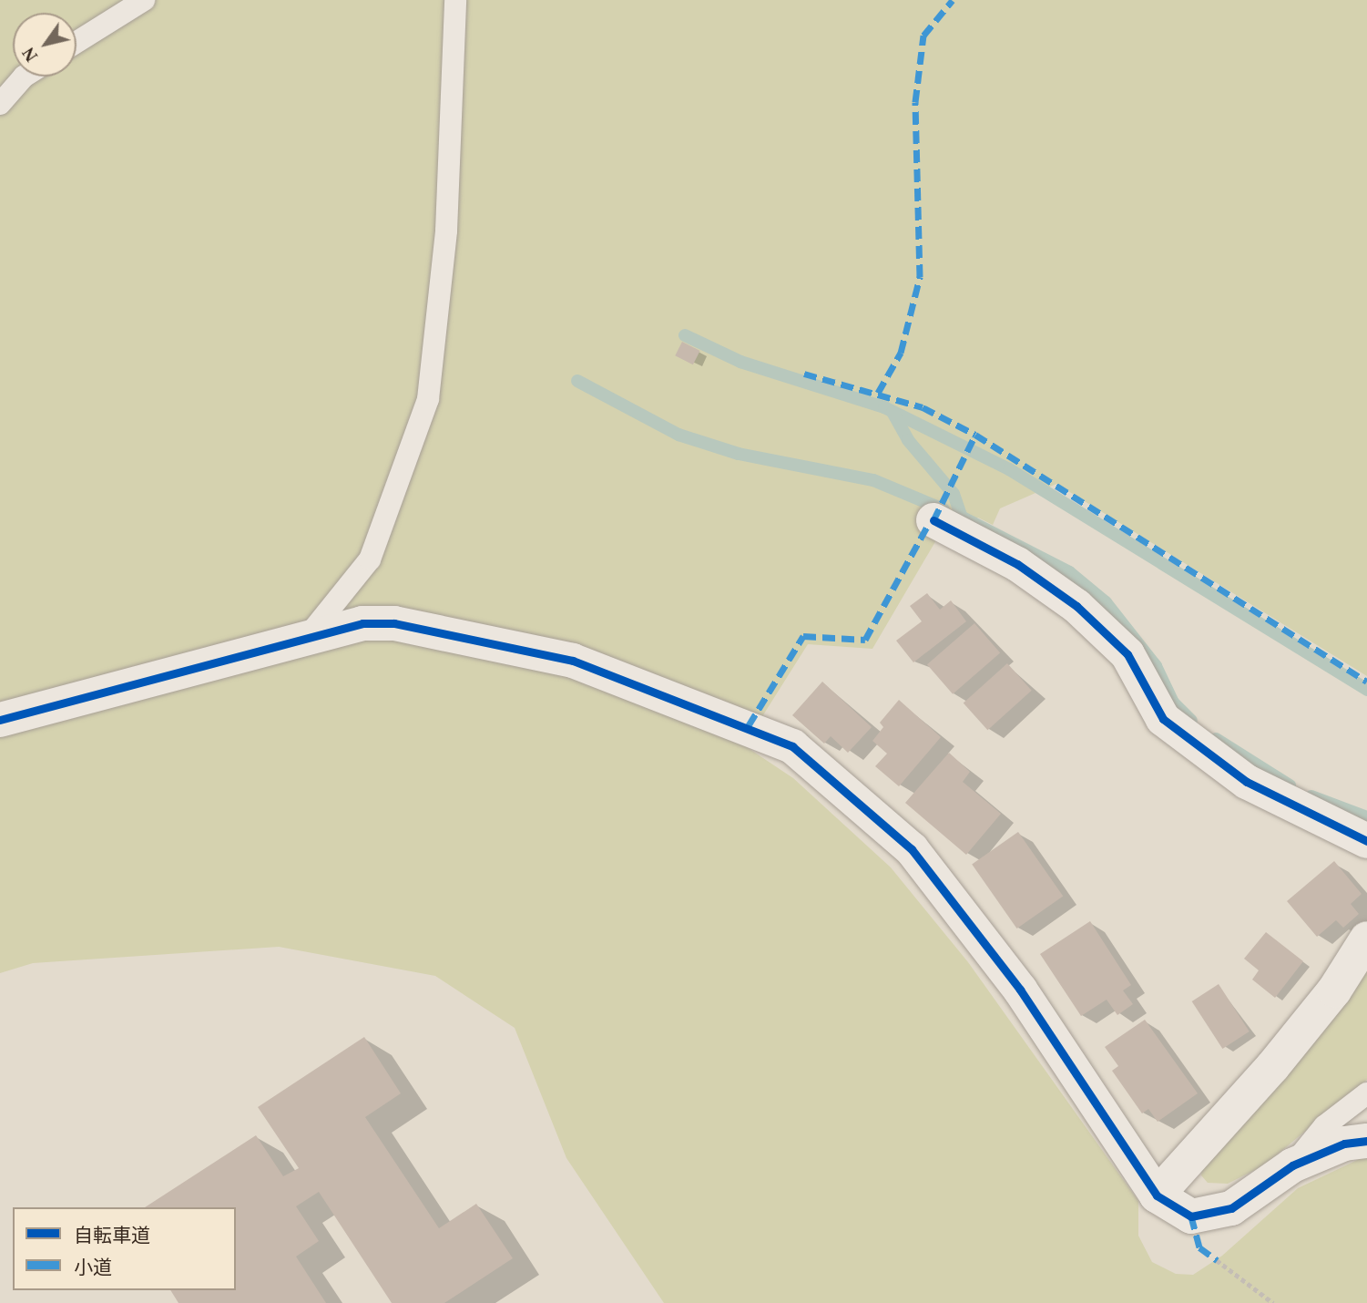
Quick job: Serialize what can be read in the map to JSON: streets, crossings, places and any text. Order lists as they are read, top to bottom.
{
  "legend": ["自転車道", "小道"],
  "north": "bottom left"
}
